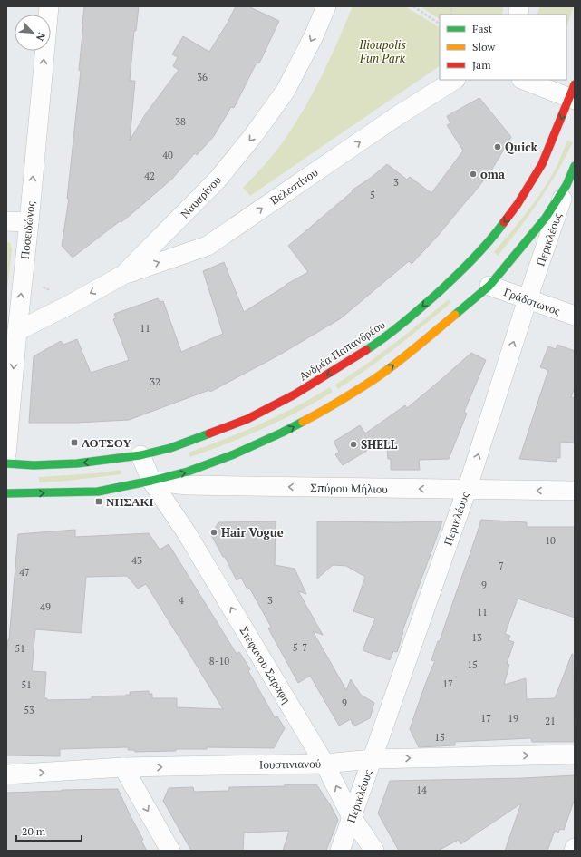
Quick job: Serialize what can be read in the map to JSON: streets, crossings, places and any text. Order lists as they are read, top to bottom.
{
  "streets": {
    "street": [
      "Βελεστίνου",
      "Ναυαρίνου",
      "Ποσειδώνος",
      "Περικλέους",
      "Γράδστωνος",
      "Ανδρέα Παπανδρέου",
      "Σπύρου Μήλιου",
      "Στέφανου Σαράφη",
      "Ιουστινιανού"
    ]
  },
  "crossings": [
    ["Βελεστίνου", "Ναυαρίνου"],
    ["Ναυαρίνου", "Ποσειδώνος"],
    ["Περικλέους", "Γράδστωνος"],
    ["Περικλέους", "Σπύρου Μήλιου"],
    ["Περικλέους", "Στέφανου Σαράφη"],
    ["Περικλέους", "Ιουστινιανού"],
    ["Σπύρου Μήλιου", "Στέφανου Σαράφη"],
    ["Στέφανου Σαράφη", "Ιουστινιανού"]
  ],
  "one_way": [
    "Βελεστίνου",
    "Ναυαρίνου",
    "Σπύρου Μήλιου",
    "Στέφανου Σαράφη",
    "Ιουστινιανού"
  ],
  "parks": ["Ilioupolis Fun Park"],
  "places": {
    "other": [
      "Quick",
      "oma",
      "SHELL",
      "Hair Vogue"
    ],
    "transit": ["ΛΟΤΣΟΥ", "ΝΗΣΑΚΙ"]
  },
  "house_numbers": [
    "36",
    "38",
    "40",
    "42",
    "3",
    "5",
    "11",
    "32",
    "10",
    "43",
    "7",
    "47",
    "9",
    "4",
    "3",
    "49",
    "11",
    "13",
    "5-7",
    "51",
    "8-10",
    "15",
    "17",
    "51",
    "9",
    "53",
    "17",
    "19",
    "21",
    "15",
    "14"
  ],
  "legend": ["Fast", "Slow", "Jam"],
  "scale_bar": "20 m",
  "north": "bottom right"
}
